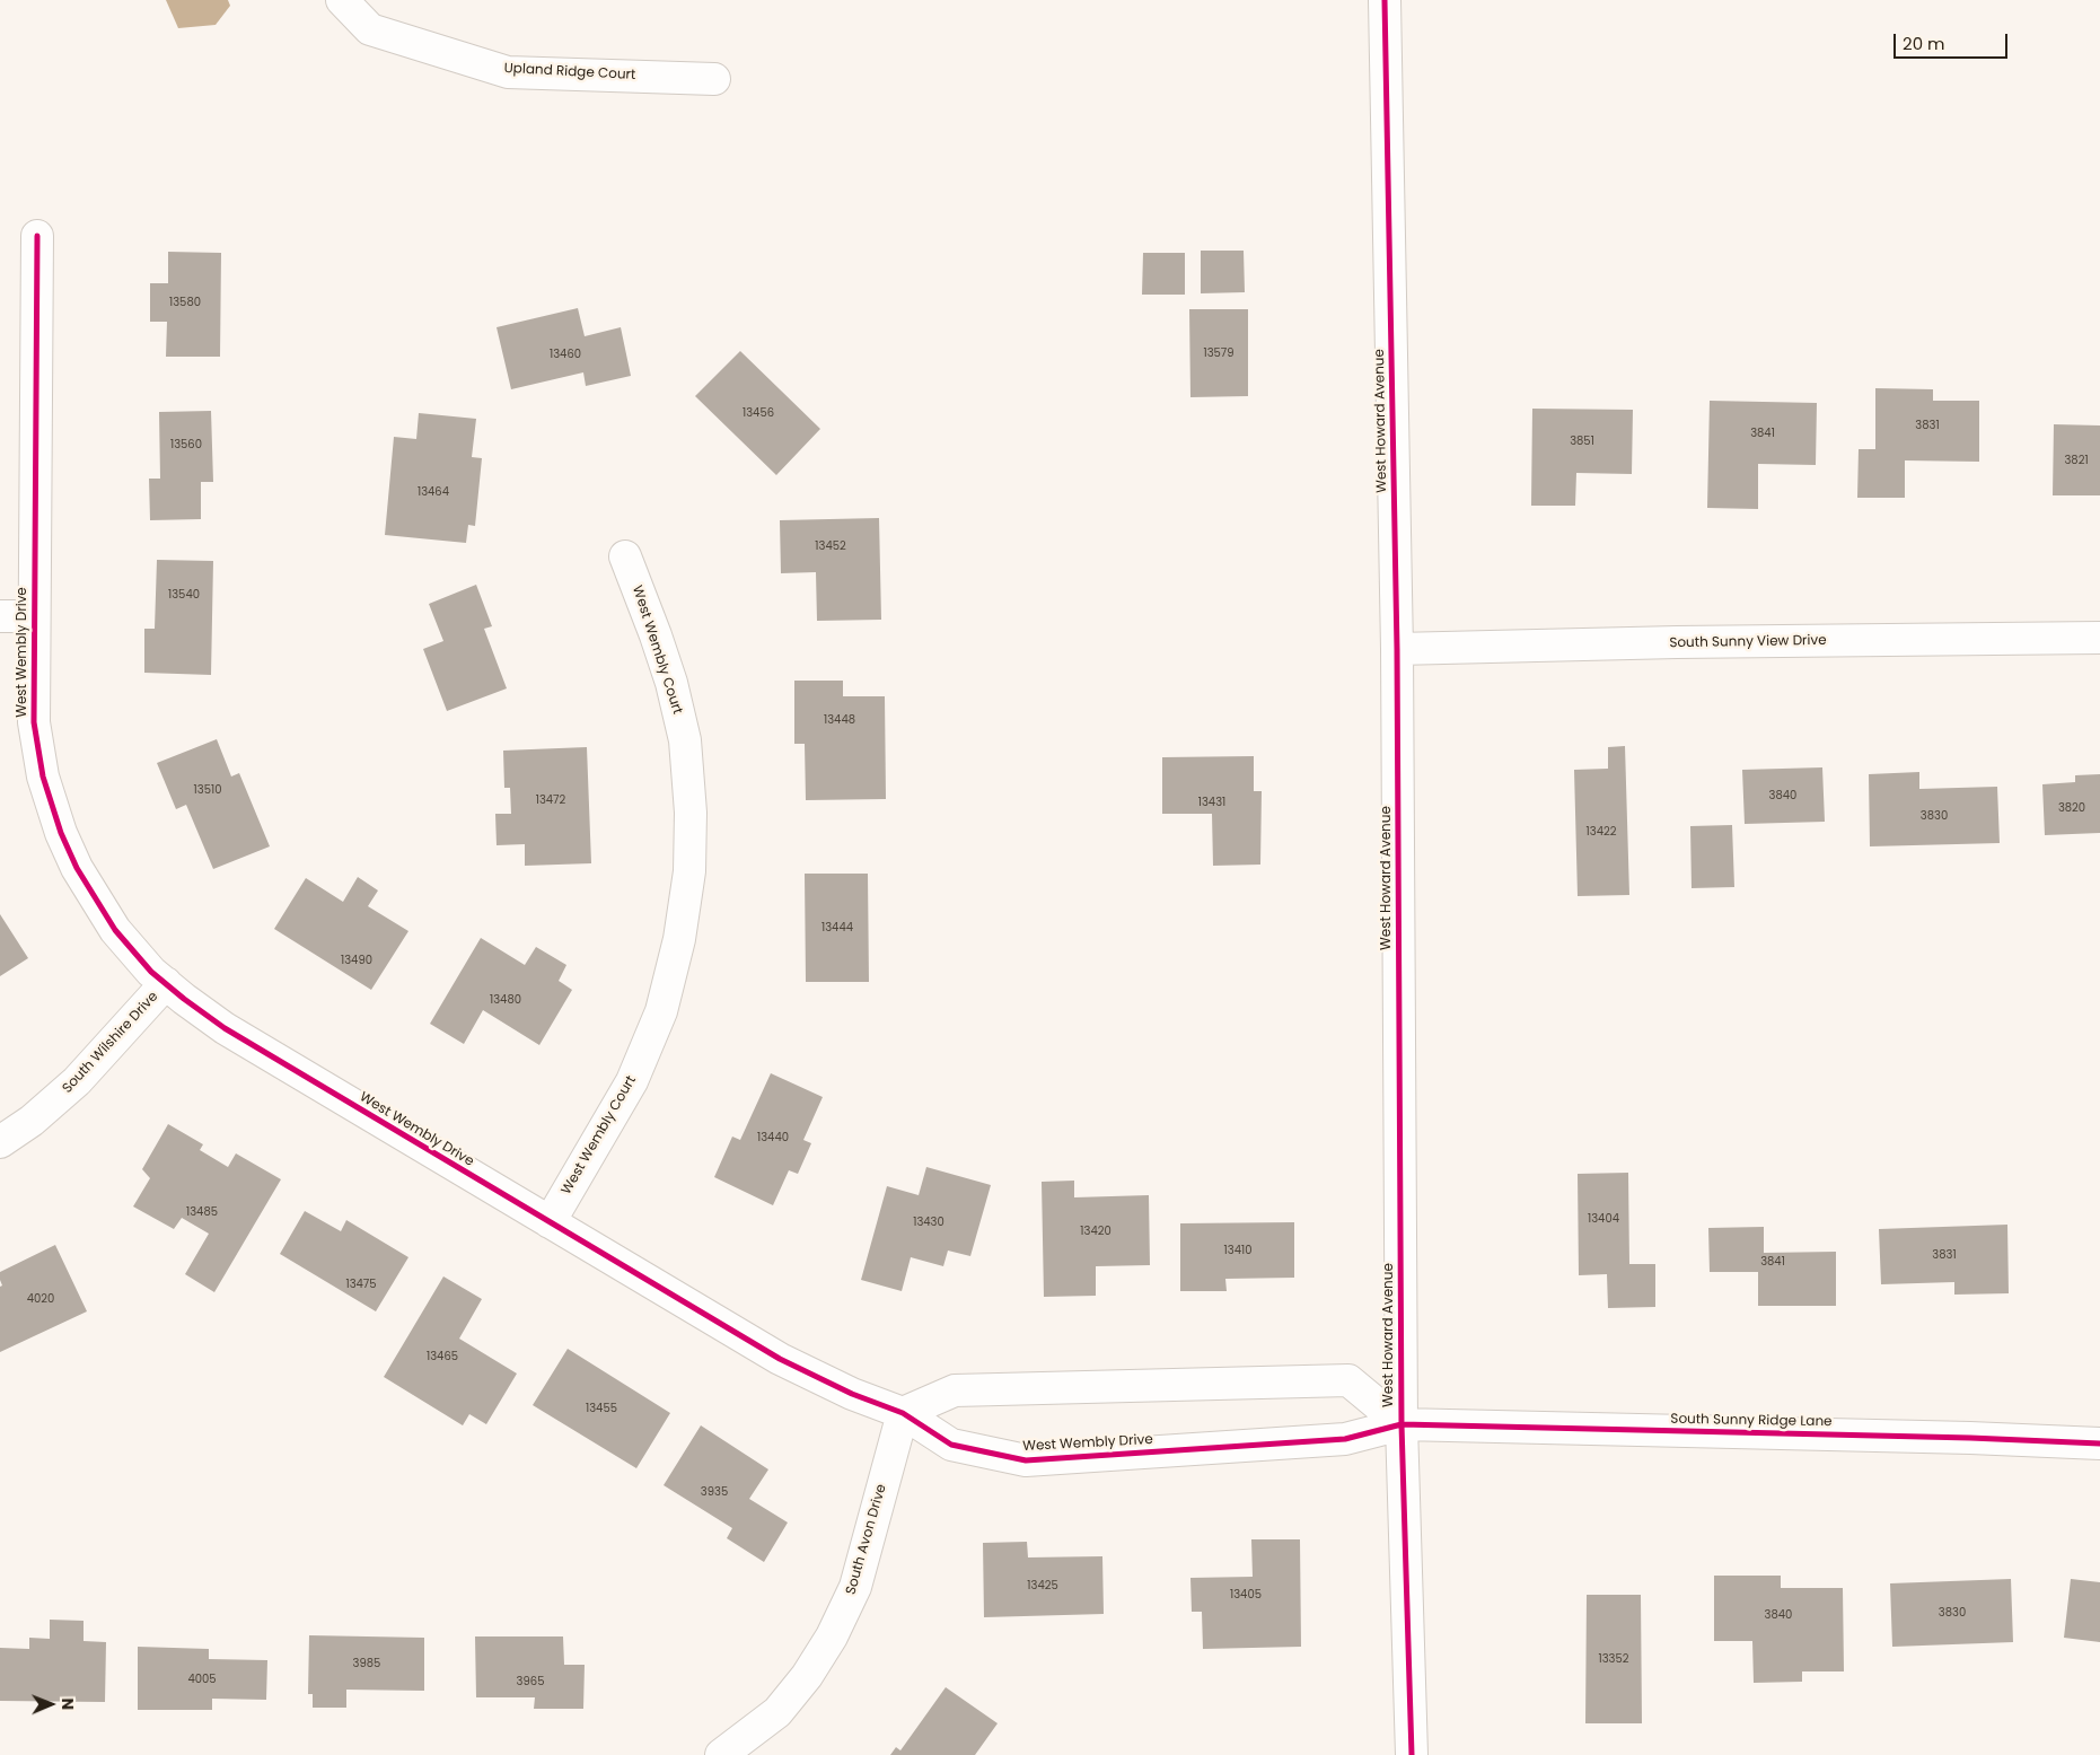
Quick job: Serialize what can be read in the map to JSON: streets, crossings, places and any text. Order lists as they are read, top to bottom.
{
  "streets": {
    "street": [
      "Upland Ridge Court",
      "West Howard Avenue",
      "South Sunny View Drive",
      "West Wembly Court",
      "West Wembly Drive",
      "South Wilshire Drive",
      "South Sunny Ridge Lane",
      "South Avon Drive"
    ]
  },
  "crossings": [
    ["West Howard Avenue", "South Sunny View Drive"],
    ["West Howard Avenue", "West Wembly Drive"],
    ["West Howard Avenue", "South Sunny Ridge Lane"],
    ["West Wembly Court", "West Wembly Drive"],
    ["West Wembly Drive", "South Wilshire Drive"],
    ["West Wembly Drive", "South Sunny Ridge Lane"],
    ["West Wembly Drive", "South Avon Drive"]
  ],
  "house_numbers": [
    "13580",
    "13579",
    "13460",
    "13456",
    "3831",
    "3841",
    "3851",
    "13560",
    "3821",
    "13464",
    "13452",
    "13540",
    "13448",
    "13510",
    "3840",
    "13472",
    "13431",
    "3820",
    "3830",
    "13422",
    "13444",
    "13490",
    "13480",
    "13440",
    "13485",
    "13404",
    "13430",
    "13420",
    "13410",
    "3831",
    "3841",
    "13475",
    "4020",
    "13465",
    "13455",
    "3935",
    "13425",
    "13405",
    "3830",
    "3840",
    "13352",
    "3985",
    "4005",
    "3965"
  ],
  "scale_bar": "20 m",
  "north": "right"
}
